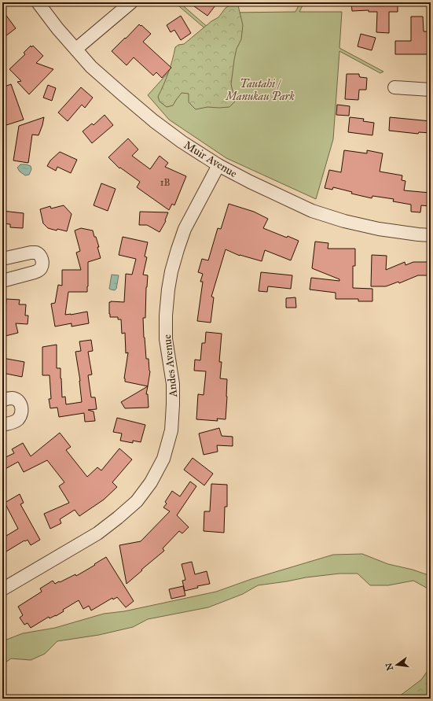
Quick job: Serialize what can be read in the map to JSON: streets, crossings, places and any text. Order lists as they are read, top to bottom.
{
  "streets": {
    "street": ["Muir Avenue", "Andes Avenue"]
  },
  "crossings": [
    ["Muir Avenue", "Andes Avenue"]
  ],
  "parks": ["Tautahi / Manukau Park"],
  "house_numbers": ["1B"],
  "north": "left"
}
